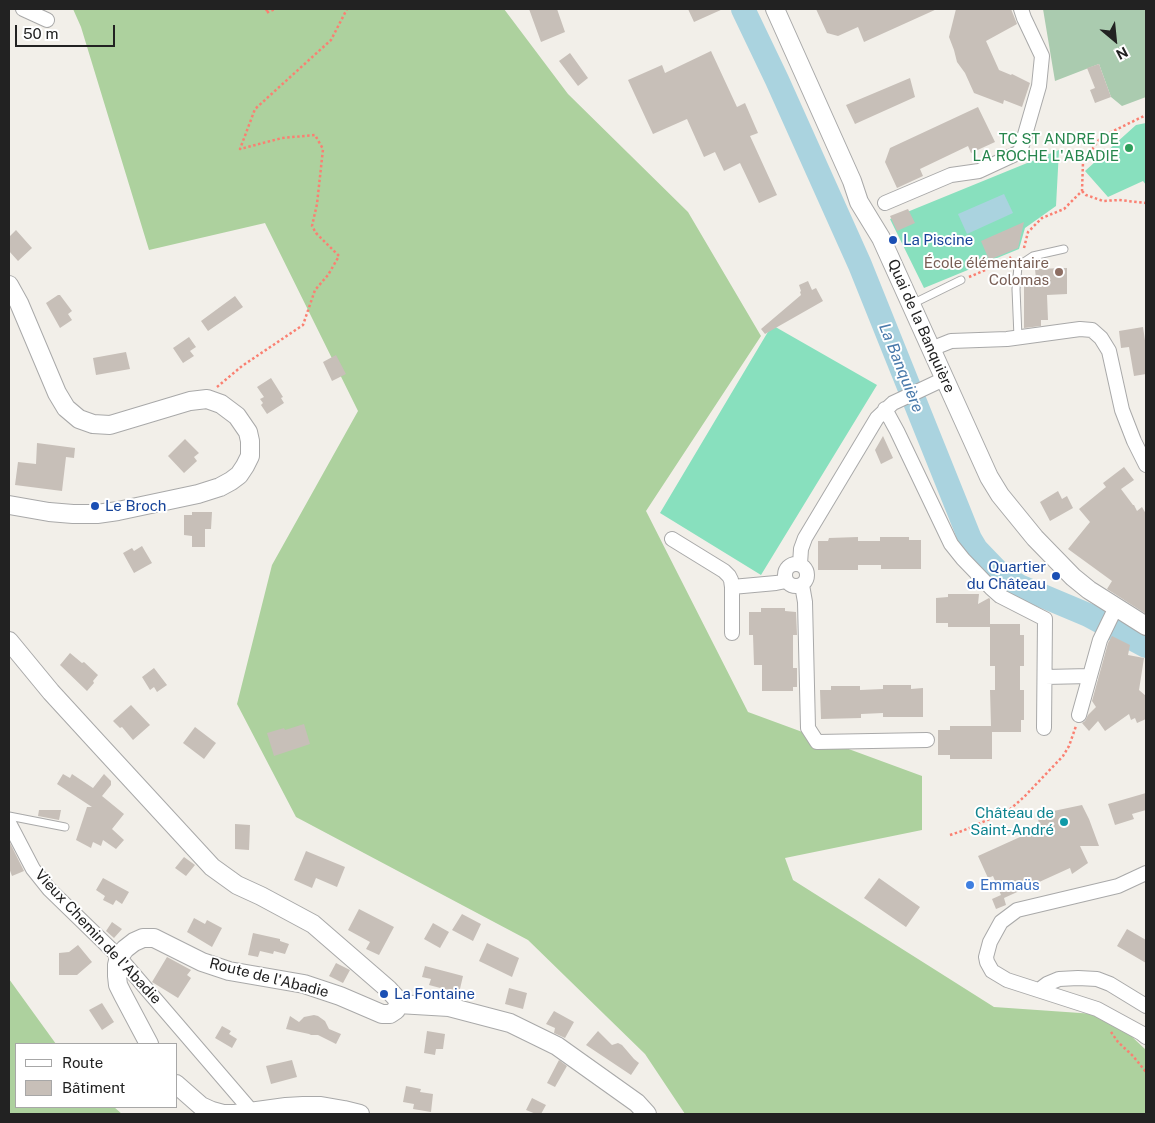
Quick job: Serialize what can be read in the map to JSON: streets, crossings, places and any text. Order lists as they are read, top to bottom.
{
  "streets": {
    "street": ["Quai de la Banquière", "Vieux Chemin de l'Abadie", "Route de l'Abadie"]
  },
  "crossings": [
    ["Vieux Chemin de l'Abadie", "Route de l'Abadie"]
  ],
  "water": ["La Banquière"],
  "places": [
    "TC ST ANDRE DE LA ROCHE L'ABADIE",
    "La Piscine",
    "École élémentaire Colomas",
    "Le Broch",
    "Quartier du Château",
    "Château de Saint-André",
    "Emmaüs",
    "La Fontaine"
  ],
  "legend": ["Route", "Bâtiment"],
  "scale_bar": "50 m",
  "north": "bottom right"
}
